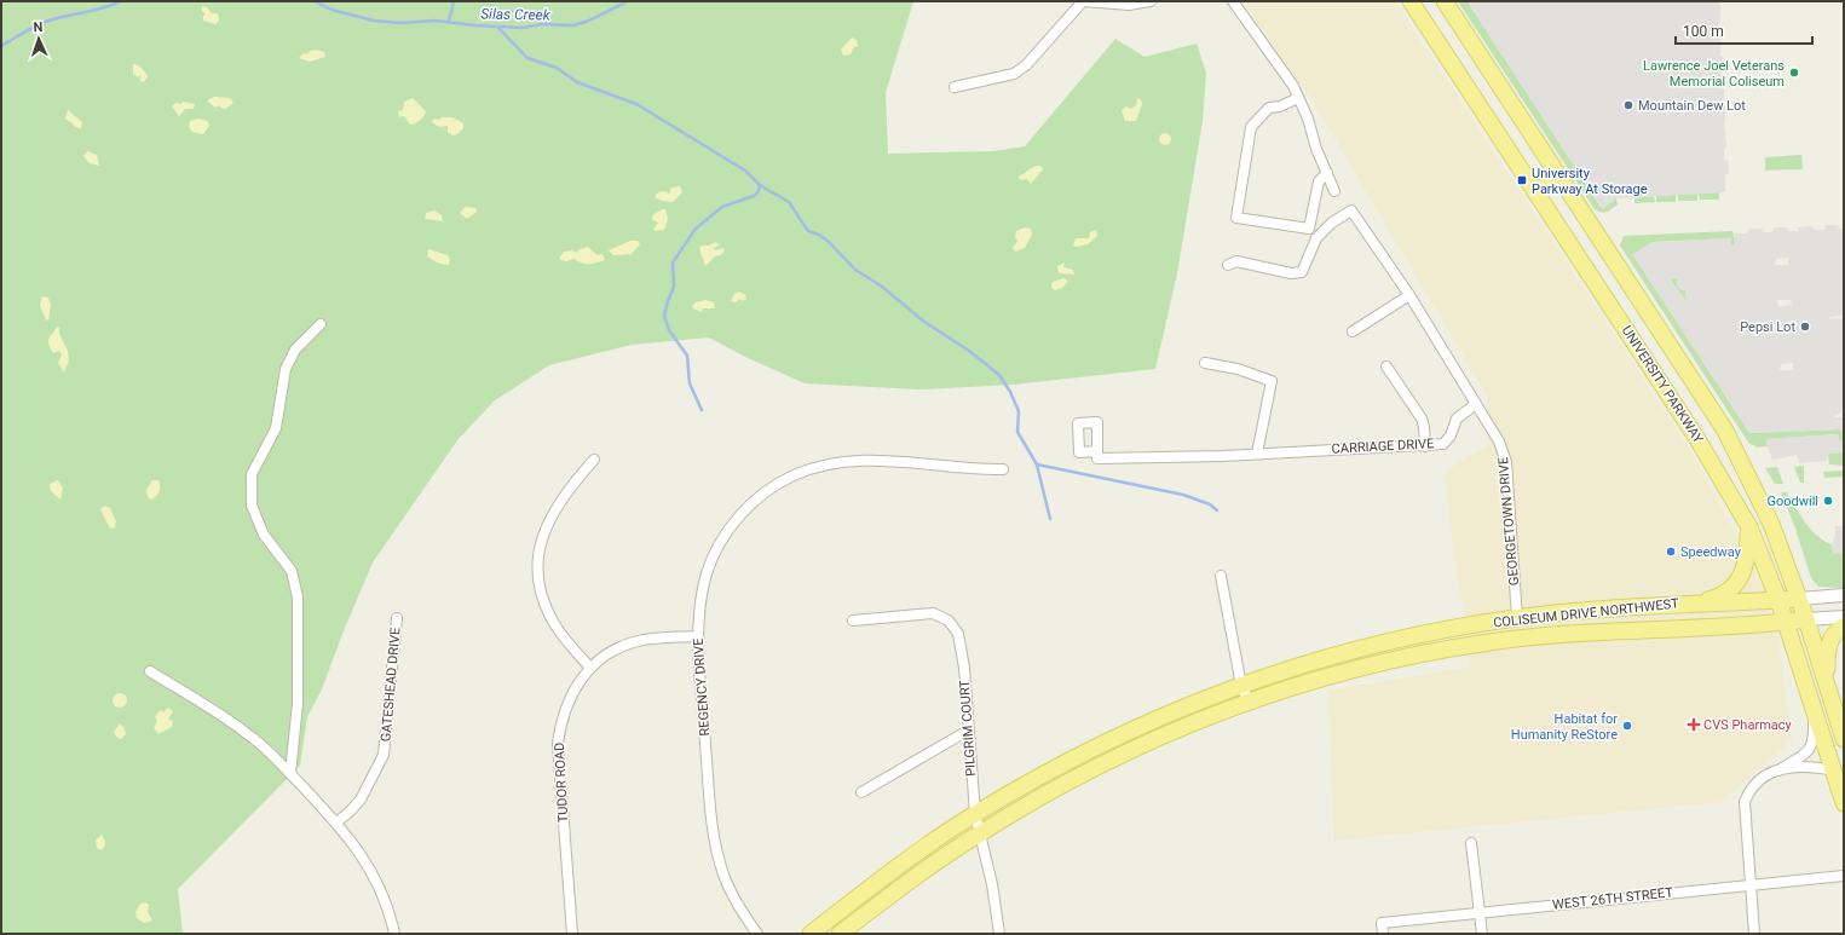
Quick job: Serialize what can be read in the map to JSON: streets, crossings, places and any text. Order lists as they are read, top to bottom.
{
  "streets": {
    "main road": ["UNIVERSITY PARKWAY", "COLISEUM DRIVE NORTHWEST"],
    "street": [
      "CARRIAGE DRIVE",
      "GEORGETOWN DRIVE",
      "GATESHEAD DRIVE",
      "REGENCY DRIVE",
      "PILGRIM COURT",
      "TUDOR ROAD",
      "WEST 26TH STREET"
    ]
  },
  "crossings": [
    ["UNIVERSITY PARKWAY", "COLISEUM DRIVE NORTHWEST"],
    ["CARRIAGE DRIVE", "GEORGETOWN DRIVE"],
    ["GEORGETOWN DRIVE", "COLISEUM DRIVE NORTHWEST"],
    ["COLISEUM DRIVE NORTHWEST", "PILGRIM COURT"],
    ["REGENCY DRIVE", "TUDOR ROAD"]
  ],
  "water": ["Silas Creek"],
  "places": {
    "other": [
      "Lawrence Joel Veterans Memorial Coliseum",
      "Mountain Dew Lot",
      "Pepsi Lot",
      "Goodwill",
      "Speedway",
      "Habitat for Humanity ReStore"
    ],
    "transit": ["University Parkway At Storage"],
    "health": ["CVS Pharmacy"]
  },
  "scale_bar": "100 m",
  "north": "top"
}
